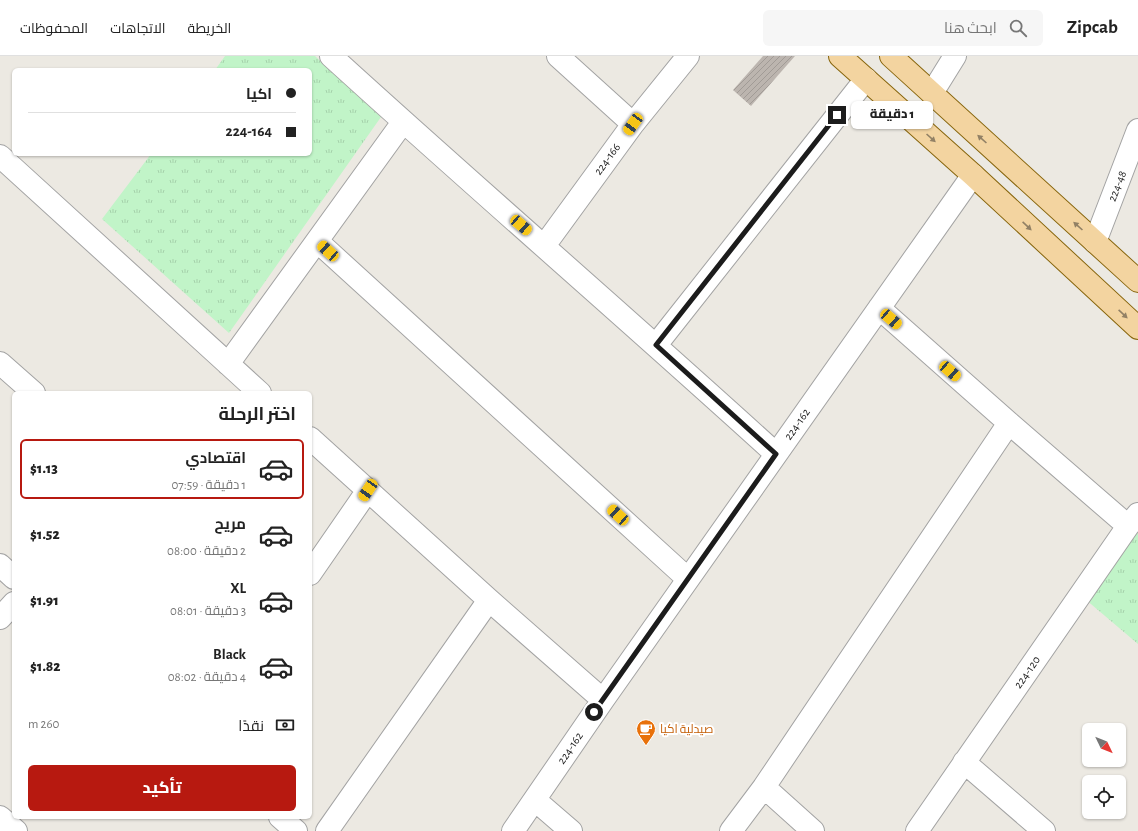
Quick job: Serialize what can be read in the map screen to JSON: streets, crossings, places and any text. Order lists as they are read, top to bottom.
{
  "streets": {
    "street": [
      "224-166",
      "224-48",
      "224-162",
      "224-120"
    ]
  },
  "places": {
    "cafe": ["صيدلية اكيا"]
  },
  "north": "bottom right",
  "page": {
    "header": "Zipcab",
    "search": "ابحث هنا",
    "nav": ["الخريطة", "الاتجاهات", "المحفوظات"],
    "banner": ["اكيا", "224-164"],
    "bubble": "1 دقيقة",
    "heading": "اختر الرحلة",
    "list": [
      {
        "name": "اقتصادي",
        "note": "1 دقيقة · 07:59",
        "value": "$1.13"
      },
      {
        "name": "مريح",
        "note": "2 دقيقة · 08:00",
        "value": "$1.52"
      },
      {
        "name": "XL",
        "note": "3 دقيقة · 08:01",
        "value": "$1.91"
      },
      {
        "name": "Black",
        "note": "4 دقيقة · 08:02",
        "value": "$1.82"
      }
    ],
    "pay": ["نقدًا", "260 m"],
    "buttons": "تأكيد"
  }
}
